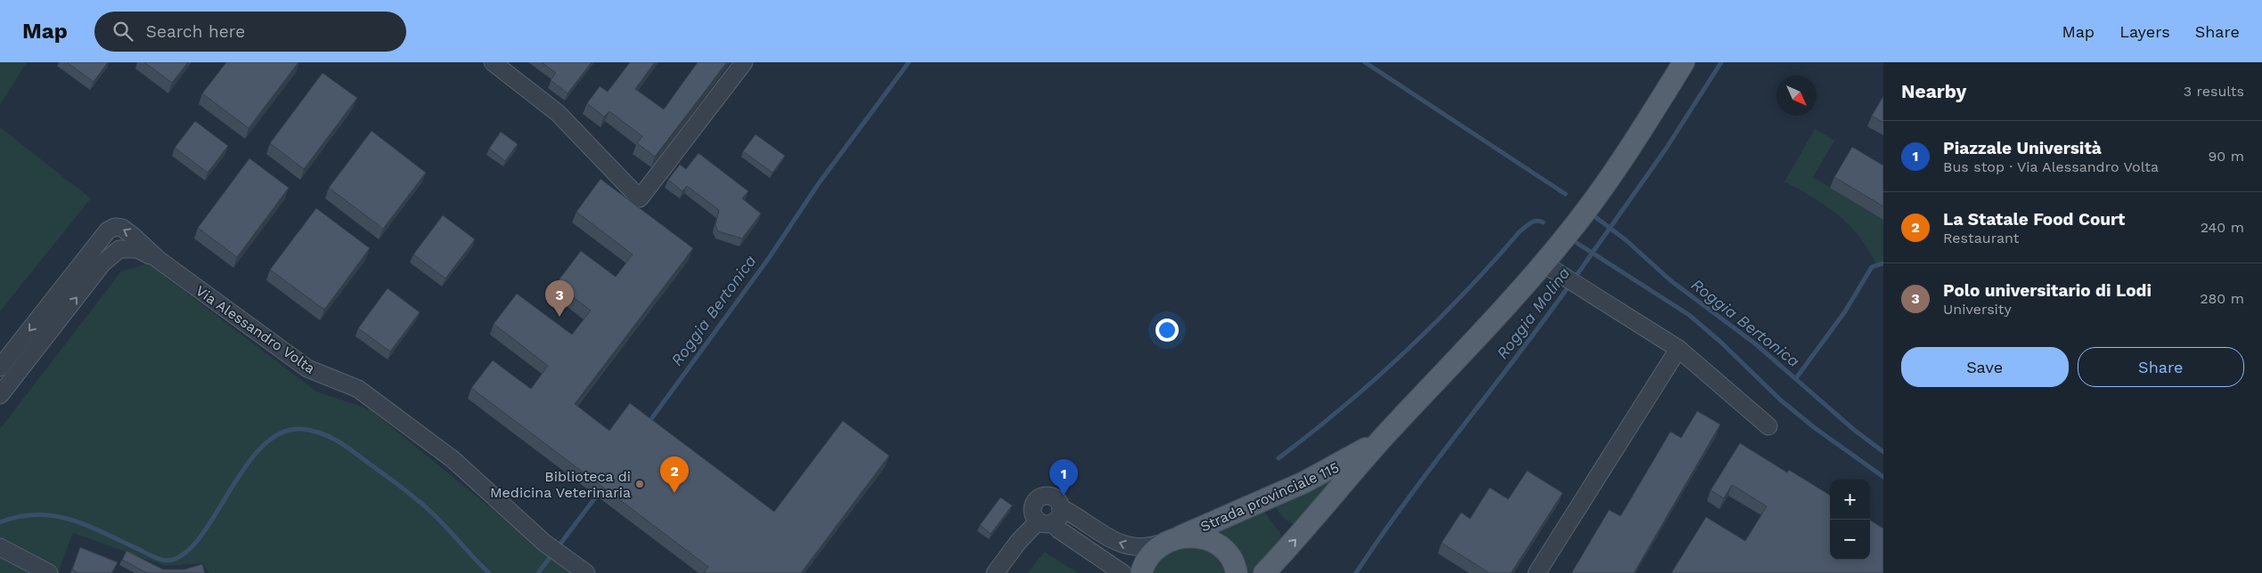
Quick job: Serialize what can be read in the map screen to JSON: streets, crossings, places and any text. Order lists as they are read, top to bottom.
{
  "streets": {
    "main road": ["Strada provinciale 115"],
    "street": ["Via Alessandro Volta"]
  },
  "water": ["Roggia Bertonica", "Roggia Molina"],
  "places": ["Biblioteca di Medicina Veterinaria"],
  "north": "bottom right",
  "page": {
    "header": "Map",
    "search": "Search here",
    "nav": ["Map", "Layers", "Share"],
    "heading": ["Nearby", "3 results"],
    "list": [
      {
        "mark": "1",
        "name": "Piazzale Università",
        "note": "Bus stop · Via Alessandro Volta",
        "value": "90 m"
      },
      {
        "mark": "2",
        "name": "La Statale Food Court",
        "note": "Restaurant",
        "value": "240 m"
      },
      {
        "mark": "3",
        "name": "Polo universitario di Lodi",
        "note": "University",
        "value": "280 m"
      }
    ],
    "pins": ["3", "2", "1"],
    "buttons": ["Save", "Share"],
    "map_buttons": ["+", "−"]
  }
}
